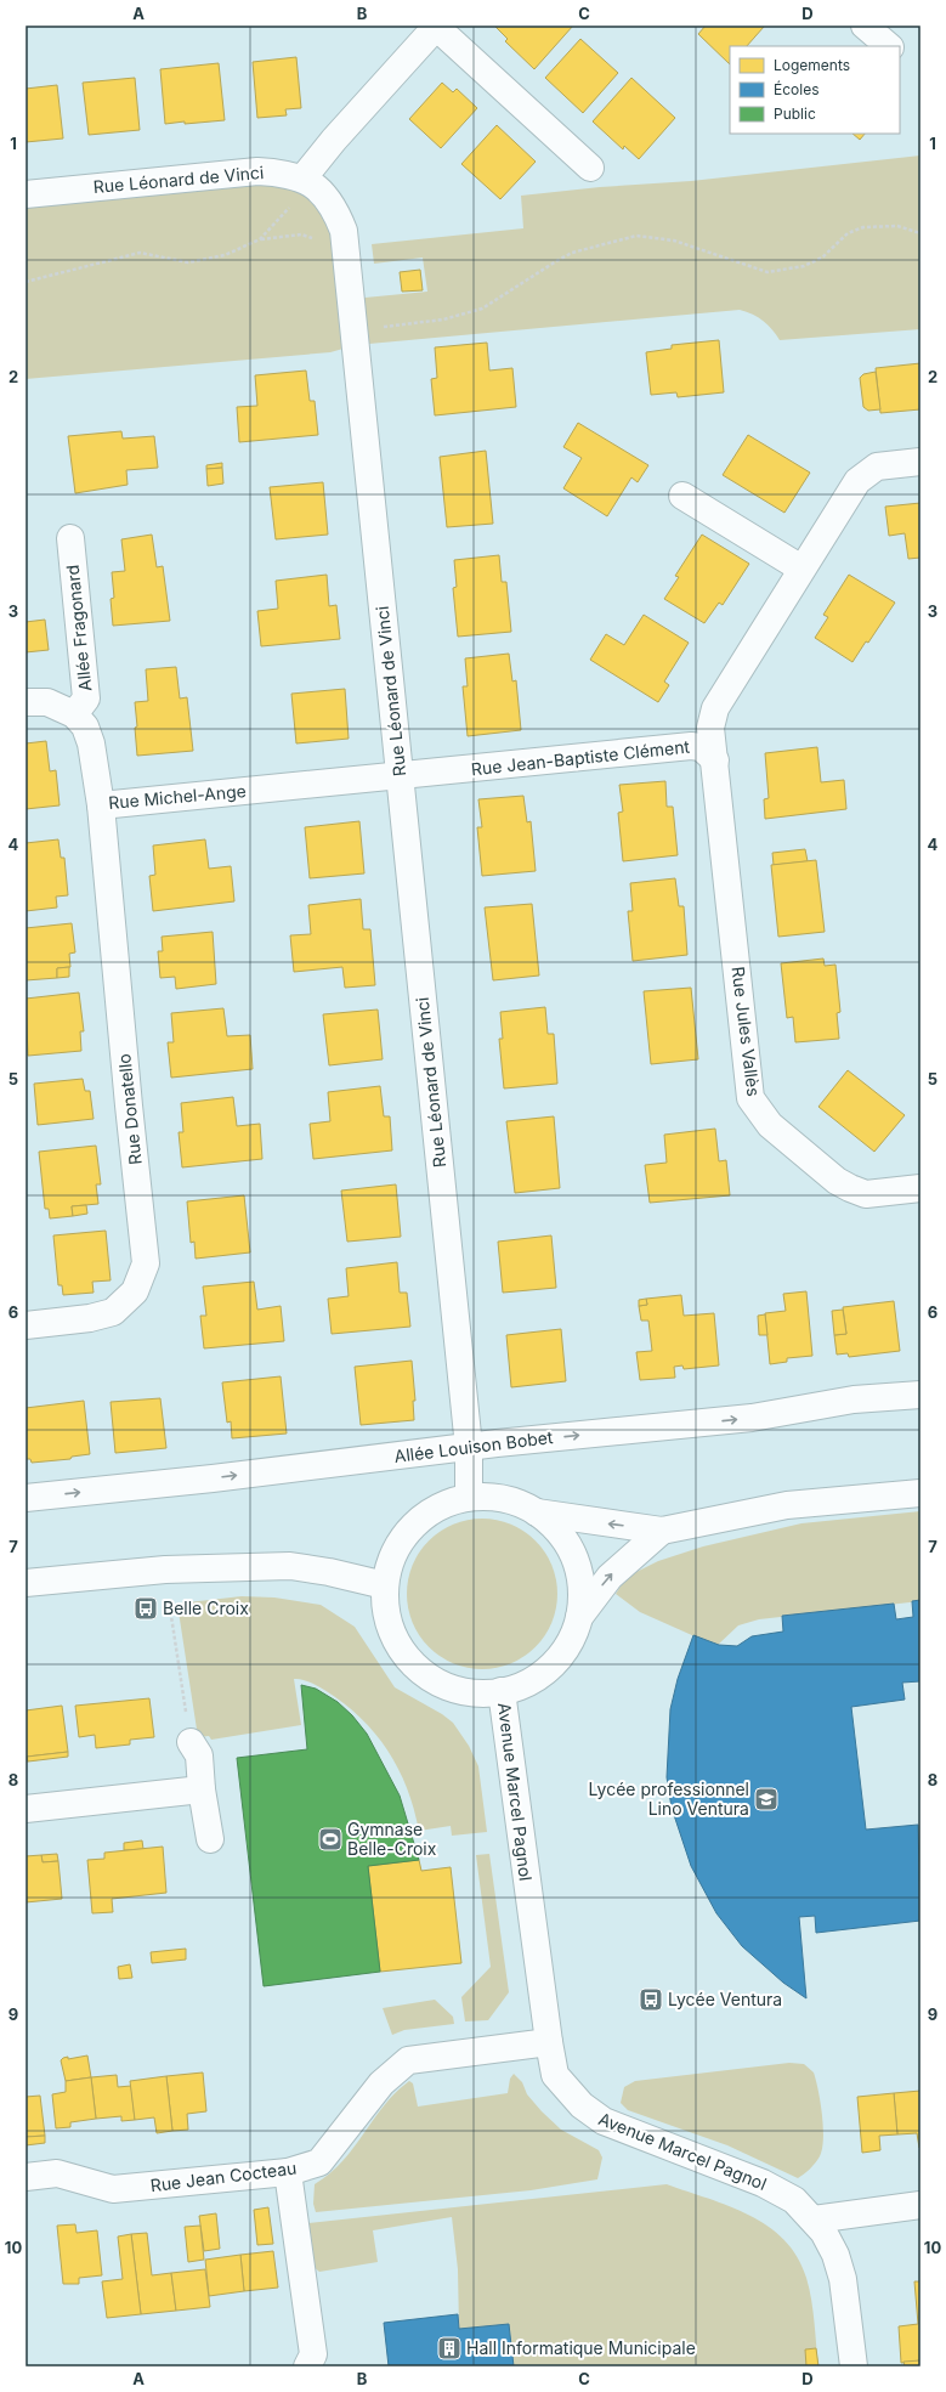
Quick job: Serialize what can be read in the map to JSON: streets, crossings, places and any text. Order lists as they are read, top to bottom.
{
  "streets": {
    "street": [
      "Rue Léonard de Vinci",
      "Allée Fragonard",
      "Rue Jean-Baptiste Clément",
      "Rue Michel-Ange",
      "Rue Jules Vallès",
      "Rue Donatello",
      "Allée Louison Bobet",
      "Avenue Marcel Pagnol",
      "Rue Jean Cocteau"
    ]
  },
  "crossings": [
    ["Rue Léonard de Vinci", "Rue Jean-Baptiste Clément"],
    ["Rue Léonard de Vinci", "Rue Michel-Ange"],
    ["Rue Léonard de Vinci", "Allée Louison Bobet"],
    ["Allée Fragonard", "Rue Michel-Ange"],
    ["Rue Jean-Baptiste Clément", "Rue Michel-Ange"],
    ["Rue Jean-Baptiste Clément", "Rue Jules Vallès"],
    ["Rue Michel-Ange", "Rue Donatello"],
    ["Avenue Marcel Pagnol", "Rue Jean Cocteau"]
  ],
  "places": {
    "bus stop": ["Belle Croix", "Lycée Ventura"],
    "school or university": ["Lycée professionnel Lino Ventura"],
    "sports": ["Gymnase Belle-Croix"],
    "building": ["Hall Informatique Municipale"]
  },
  "legend": ["Logements", "Écoles", "Public"],
  "grid": {
    "columns": [
      "A",
      "B",
      "C",
      "D"
    ],
    "rows": [
      "1",
      "2",
      "3",
      "4",
      "5",
      "6",
      "7",
      "8",
      "9",
      "10"
    ]
  }
}
